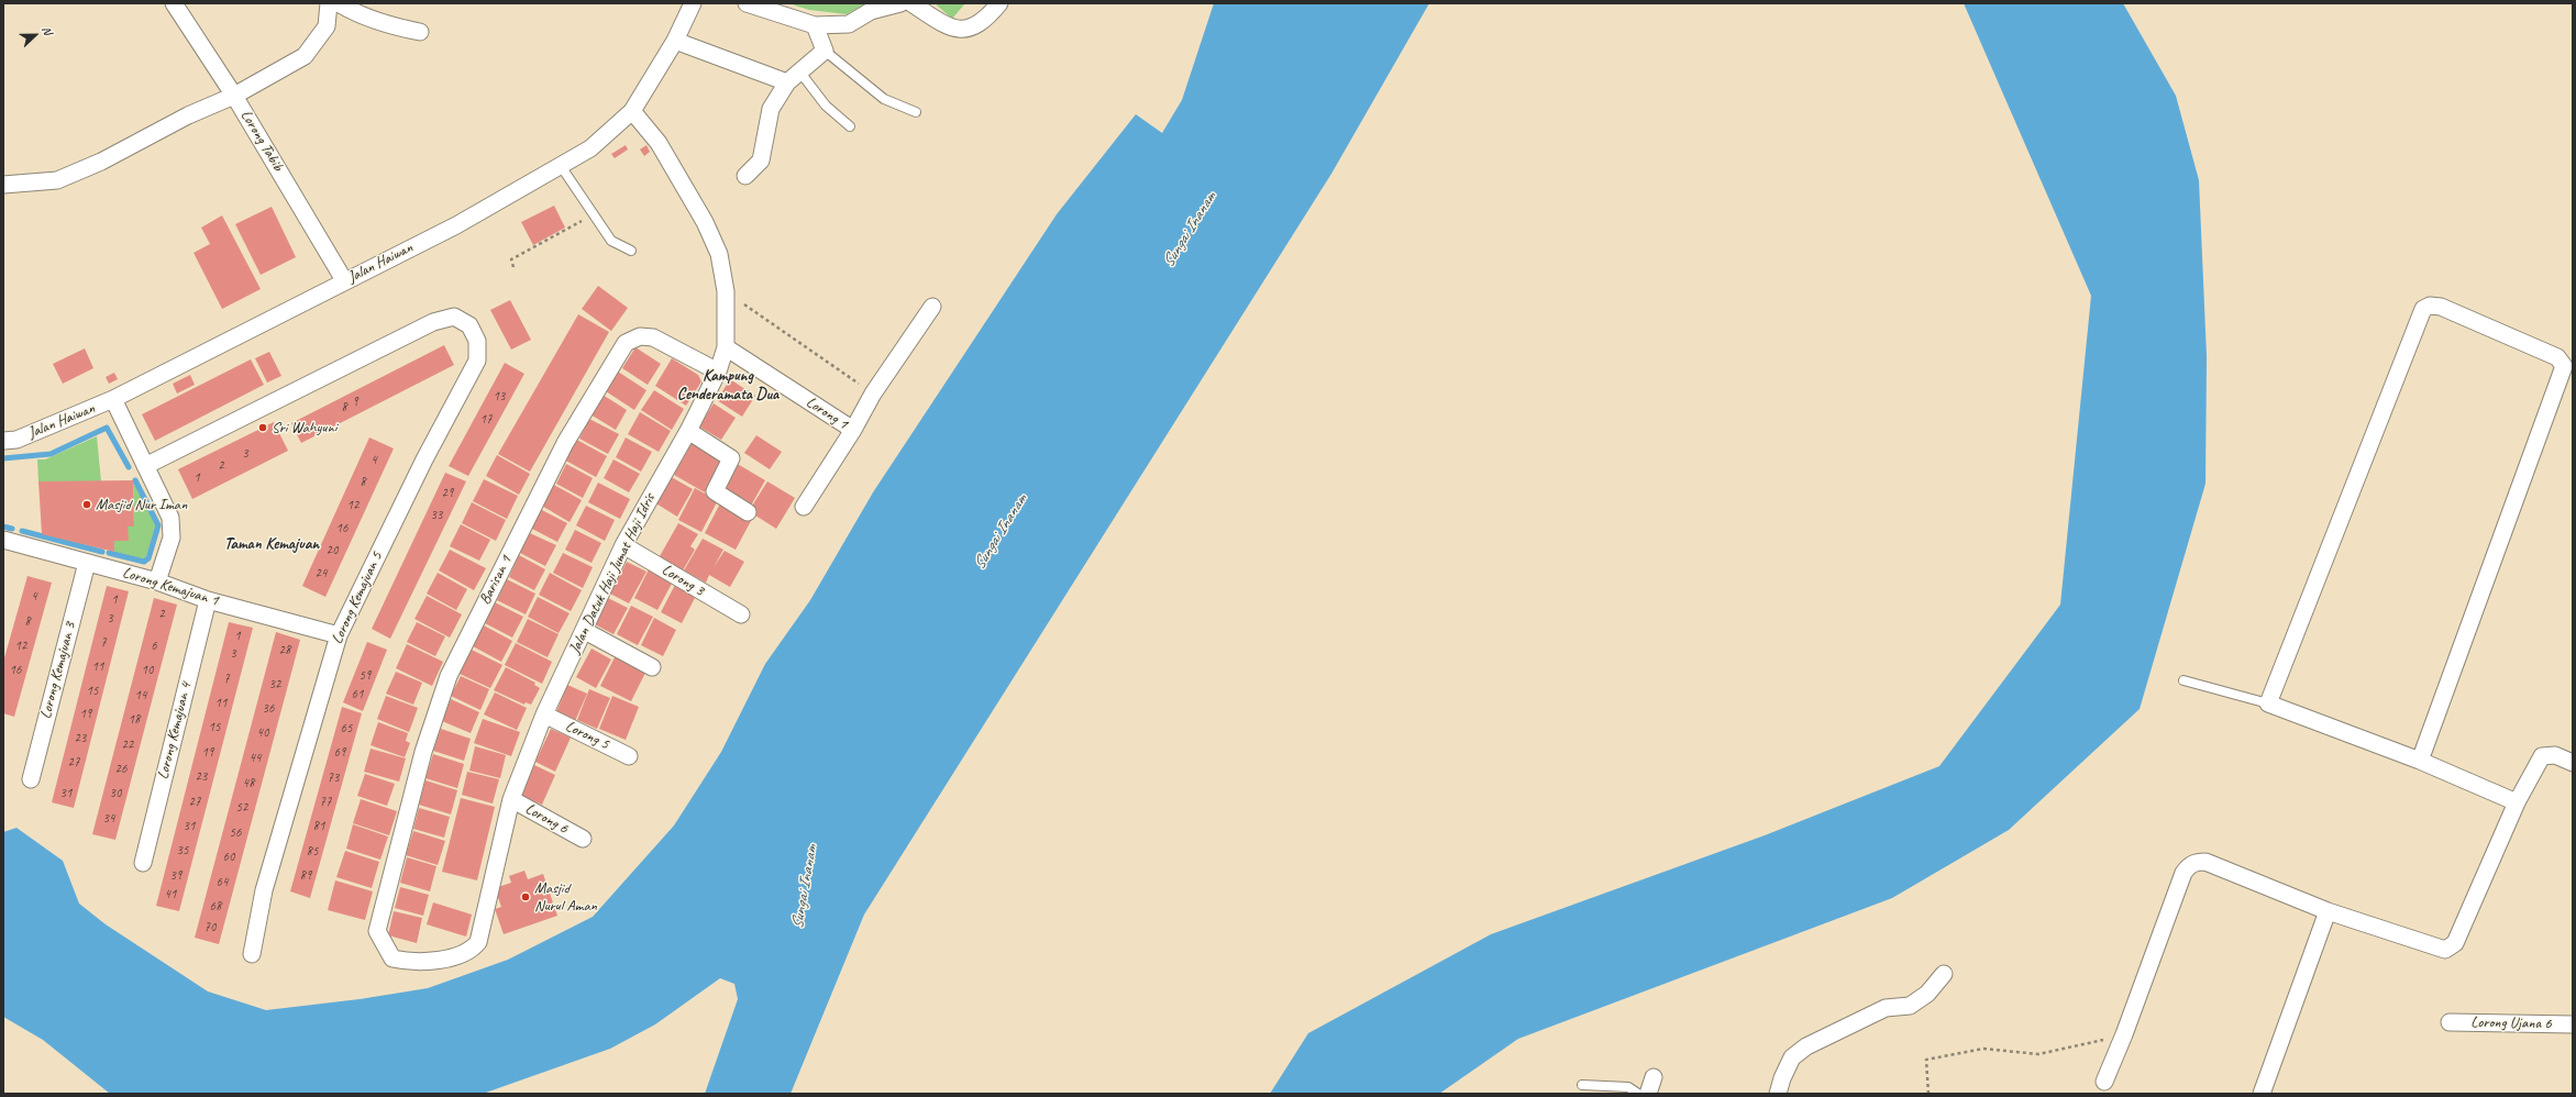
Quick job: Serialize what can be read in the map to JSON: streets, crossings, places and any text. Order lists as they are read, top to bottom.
{
  "streets": {
    "street": [
      "Lorong Tabib",
      "Jalan Haiwan",
      "Lorong 1",
      "Jalan Datuk Haji Jumat Haji Idris",
      "Barisan 1",
      "Lorong 3",
      "Lorong Kemajuan 1",
      "Lorong Kemajuan 5",
      "Lorong Kemajuan 3",
      "Lorong Kemajuan 4",
      "Lorong 5",
      "Lorong 6",
      "Lorong Ujana 6"
    ]
  },
  "crossings": [
    ["Lorong Tabib", "Jalan Haiwan"],
    ["Jalan Haiwan", "Jalan Datuk Haji Jumat Haji Idris"],
    ["Lorong 1", "Jalan Datuk Haji Jumat Haji Idris"],
    ["Jalan Datuk Haji Jumat Haji Idris", "Barisan 1"],
    ["Jalan Datuk Haji Jumat Haji Idris", "Lorong 3"],
    ["Jalan Datuk Haji Jumat Haji Idris", "Lorong 5"],
    ["Jalan Datuk Haji Jumat Haji Idris", "Lorong 6"],
    ["Lorong Kemajuan 1", "Lorong Kemajuan 5"],
    ["Lorong Kemajuan 1", "Lorong Kemajuan 3"],
    ["Lorong Kemajuan 1", "Lorong Kemajuan 4"]
  ],
  "districts": ["Kampung Cenderamata Dua", "Taman Kemajuan"],
  "water": ["Sungai Inanam"],
  "places": ["Sri Wahyuni", "Masjid Nur Iman", "Masjid Nurul Aman"],
  "house_numbers": [
    "13",
    "9",
    "8",
    "17",
    "3",
    "4",
    "2",
    "1",
    "8",
    "29",
    "12",
    "33",
    "16",
    "20",
    "24",
    "4",
    "1",
    "2",
    "3",
    "8",
    "1",
    "7",
    "12",
    "6",
    "28",
    "3",
    "11",
    "16",
    "10",
    "59",
    "7",
    "32",
    "15",
    "61",
    "14",
    "11",
    "36",
    "19",
    "18",
    "15",
    "65",
    "40",
    "23",
    "22",
    "19",
    "69",
    "44",
    "27",
    "26",
    "23",
    "73",
    "48",
    "31",
    "30",
    "27",
    "77",
    "52",
    "34",
    "31",
    "81",
    "56",
    "35",
    "85",
    "60",
    "39",
    "89",
    "64",
    "41",
    "68",
    "70"
  ],
  "north": "right"
}
